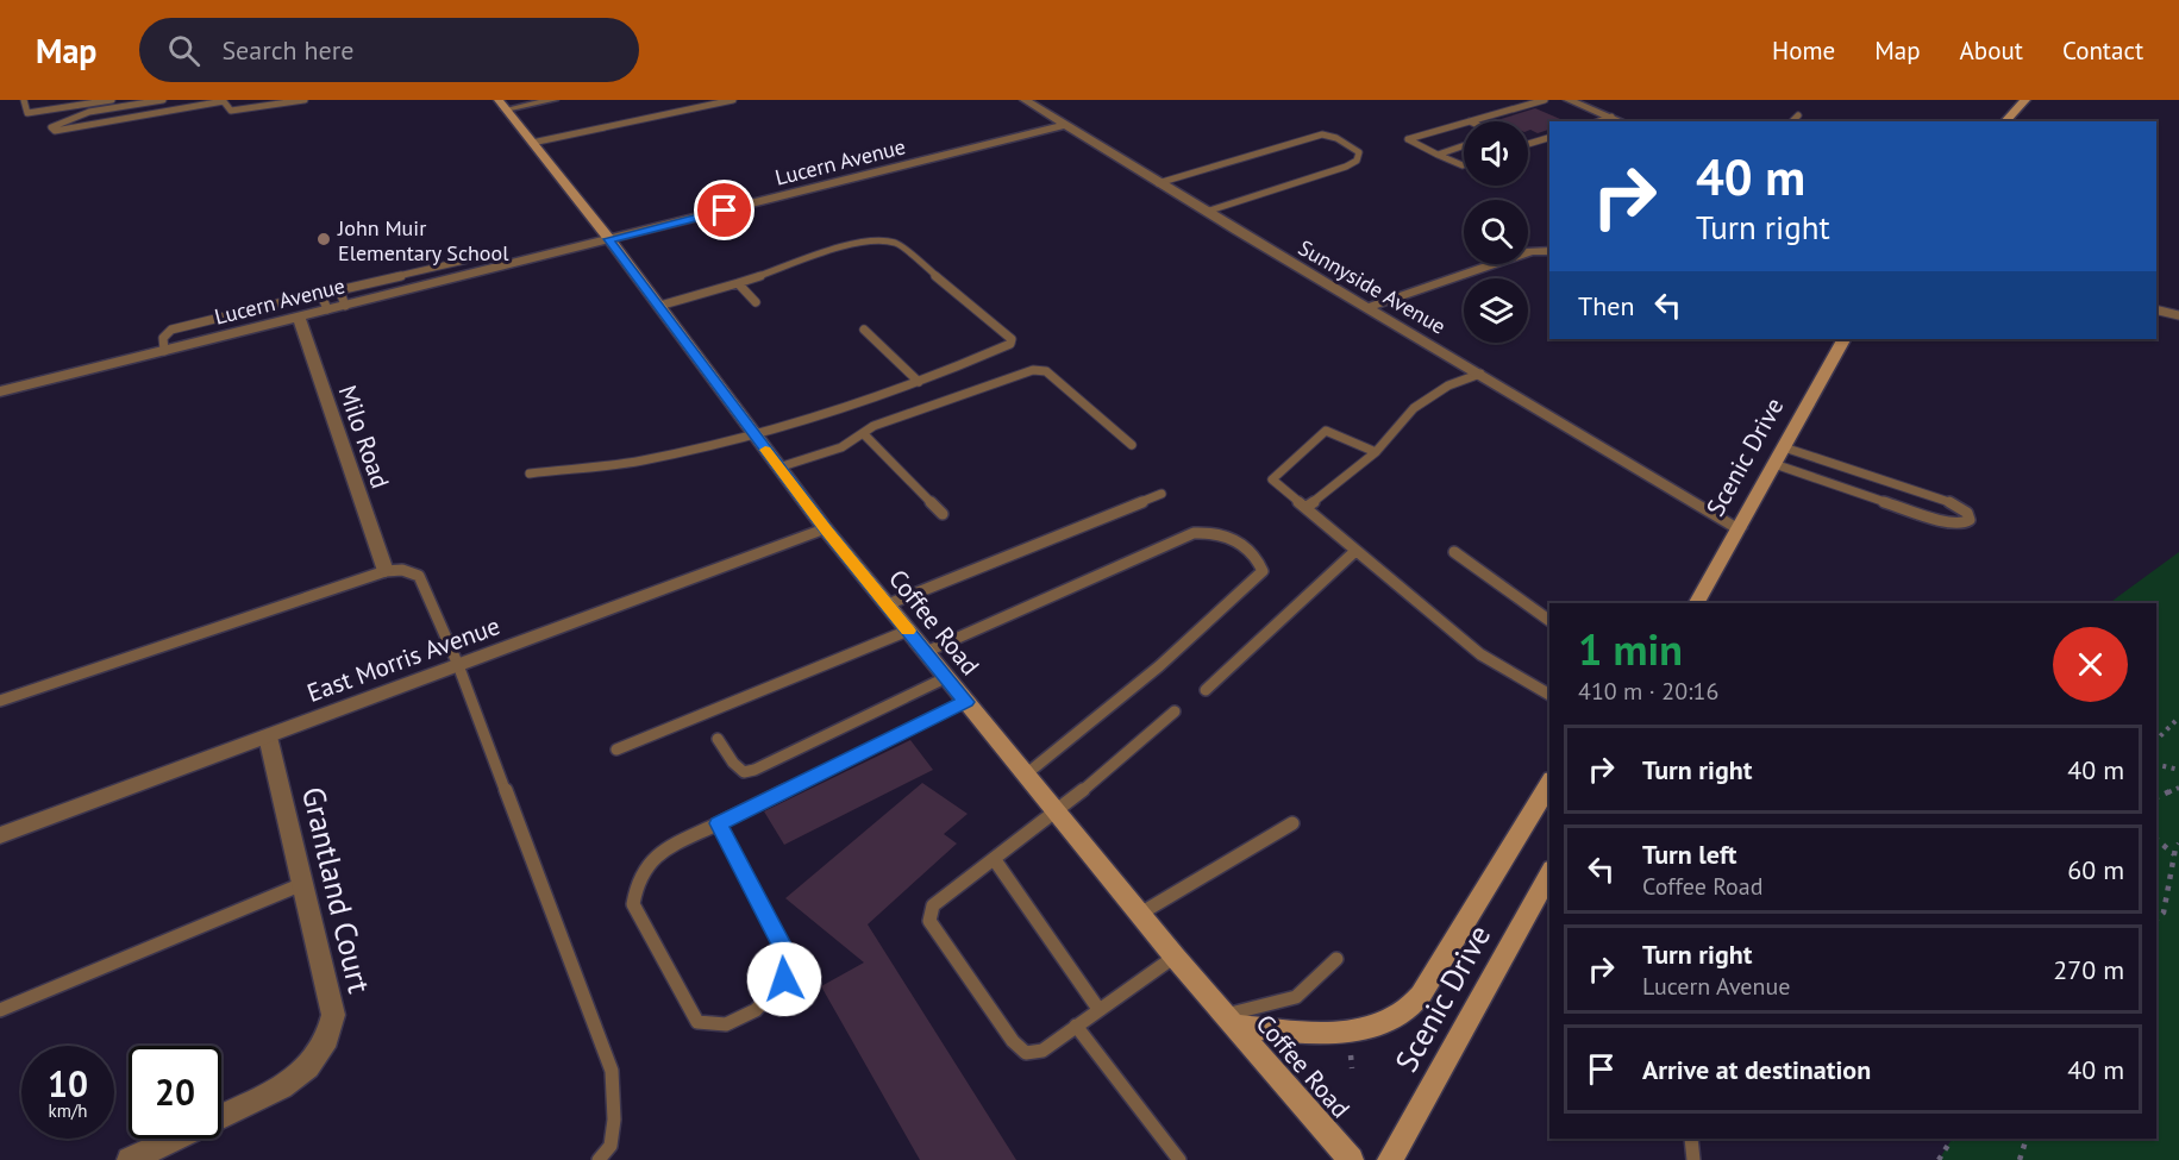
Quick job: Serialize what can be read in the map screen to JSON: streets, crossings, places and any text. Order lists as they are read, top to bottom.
{
  "streets": {
    "main road": ["Scenic Drive", "Coffee Road"],
    "street": [
      "Lucern Avenue",
      "Sunnyside Avenue",
      "Milo Road",
      "East Morris Avenue",
      "Grantland Court"
    ]
  },
  "crossings": [
    ["Lucern Avenue", "Sunnyside Avenue"],
    ["Lucern Avenue", "Milo Road"],
    ["Lucern Avenue", "Coffee Road"],
    ["Sunnyside Avenue", "Scenic Drive"],
    ["Coffee Road", "East Morris Avenue"],
    ["East Morris Avenue", "Grantland Court"]
  ],
  "places": ["John Muir Elementary School"],
  "page": {
    "header": "Map",
    "search": "Search here",
    "nav": [
      "Home",
      "Map",
      "About",
      "Contact"
    ],
    "turn": ["40 m", "Turn right"],
    "then": "Then",
    "heading": ["1 min", "410 m · 20:16"],
    "list": [
      {
        "name": "Turn right",
        "value": "40 m"
      },
      {
        "name": "Turn left",
        "note": "Coffee Road",
        "value": "60 m"
      },
      {
        "name": "Turn right",
        "note": "Lucern Avenue",
        "value": "270 m"
      },
      {
        "name": "Arrive at destination",
        "value": "40 m"
      }
    ],
    "speed": "10 km/h",
    "limit": "20"
  }
}
